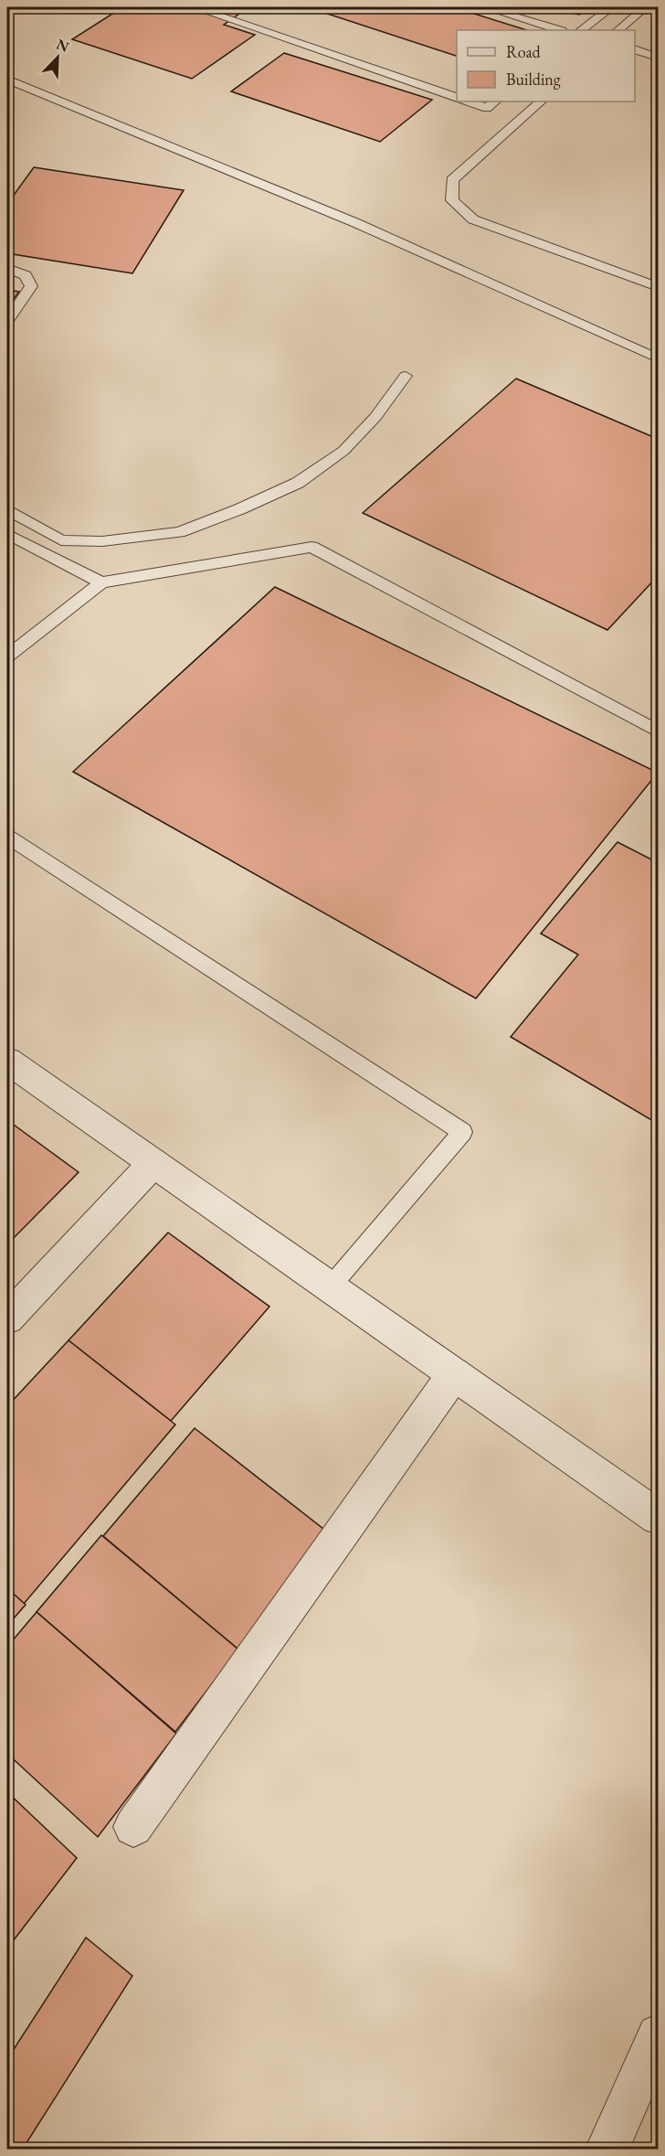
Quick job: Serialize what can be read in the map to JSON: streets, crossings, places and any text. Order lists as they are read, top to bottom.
{
  "legend": ["Road", "Building"],
  "north": "top right"
}
